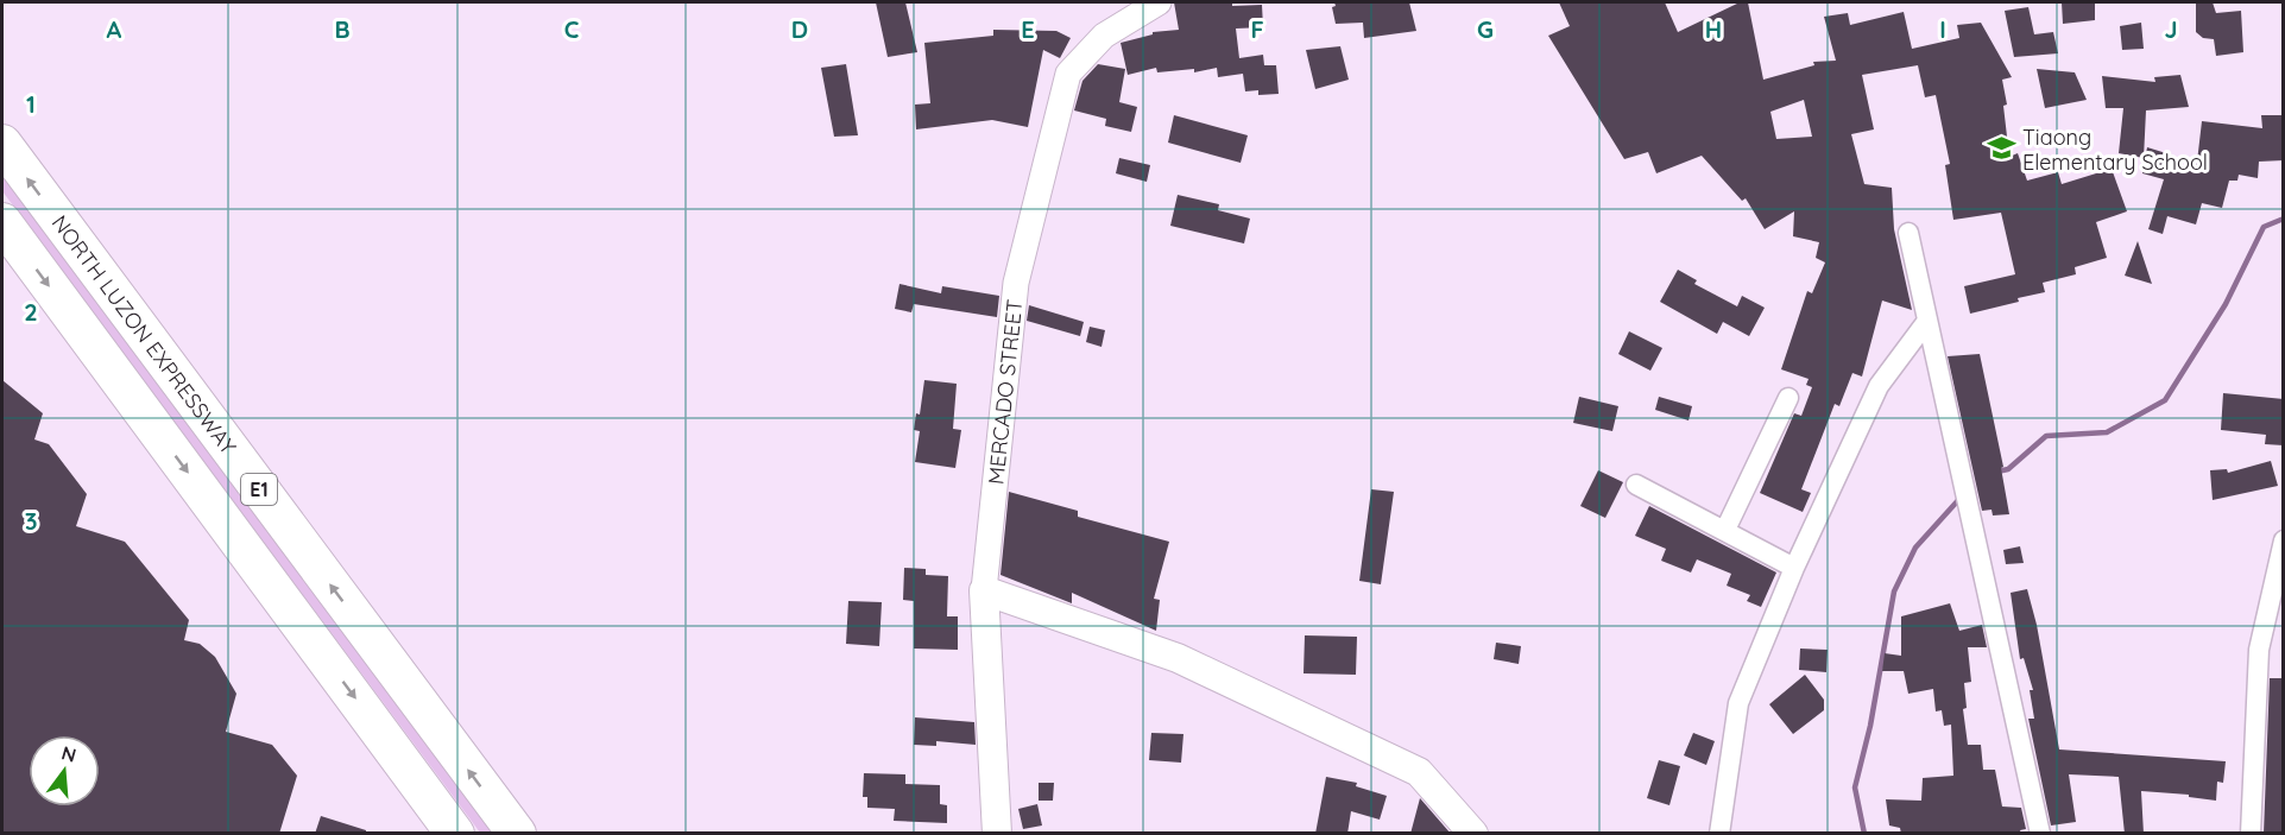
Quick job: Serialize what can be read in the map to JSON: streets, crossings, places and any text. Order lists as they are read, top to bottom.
{
  "streets": {
    "highway": ["NORTH LUZON EXPRESSWAY", "E1"],
    "main road": ["MERCADO STREET"]
  },
  "places": {
    "school or university": ["Tiaong Elementary School"]
  },
  "north": "top",
  "grid": {
    "columns": [
      "A",
      "B",
      "C",
      "D",
      "E",
      "F",
      "G",
      "H",
      "I",
      "J"
    ],
    "rows": ["1", "2", "3"]
  }
}
